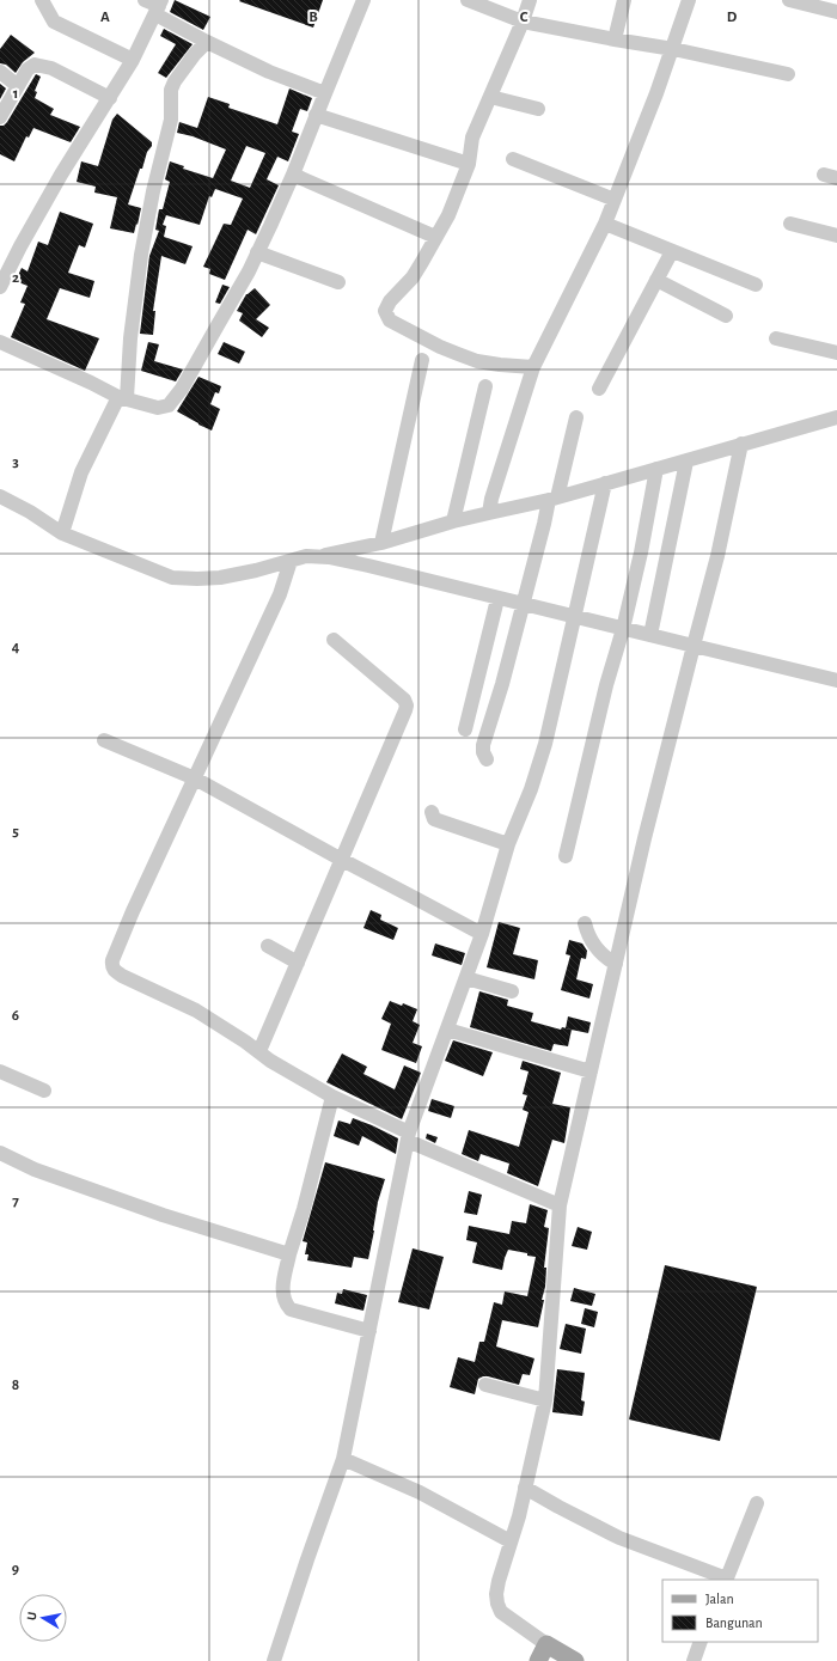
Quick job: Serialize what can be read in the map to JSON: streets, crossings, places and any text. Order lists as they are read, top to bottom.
{
  "legend": ["Jalan", "Bangunan"],
  "north": "left",
  "grid": {
    "columns": [
      "A",
      "B",
      "C",
      "D"
    ],
    "rows": [
      "1",
      "2",
      "3",
      "4",
      "5",
      "6",
      "7",
      "8",
      "9"
    ]
  }
}
